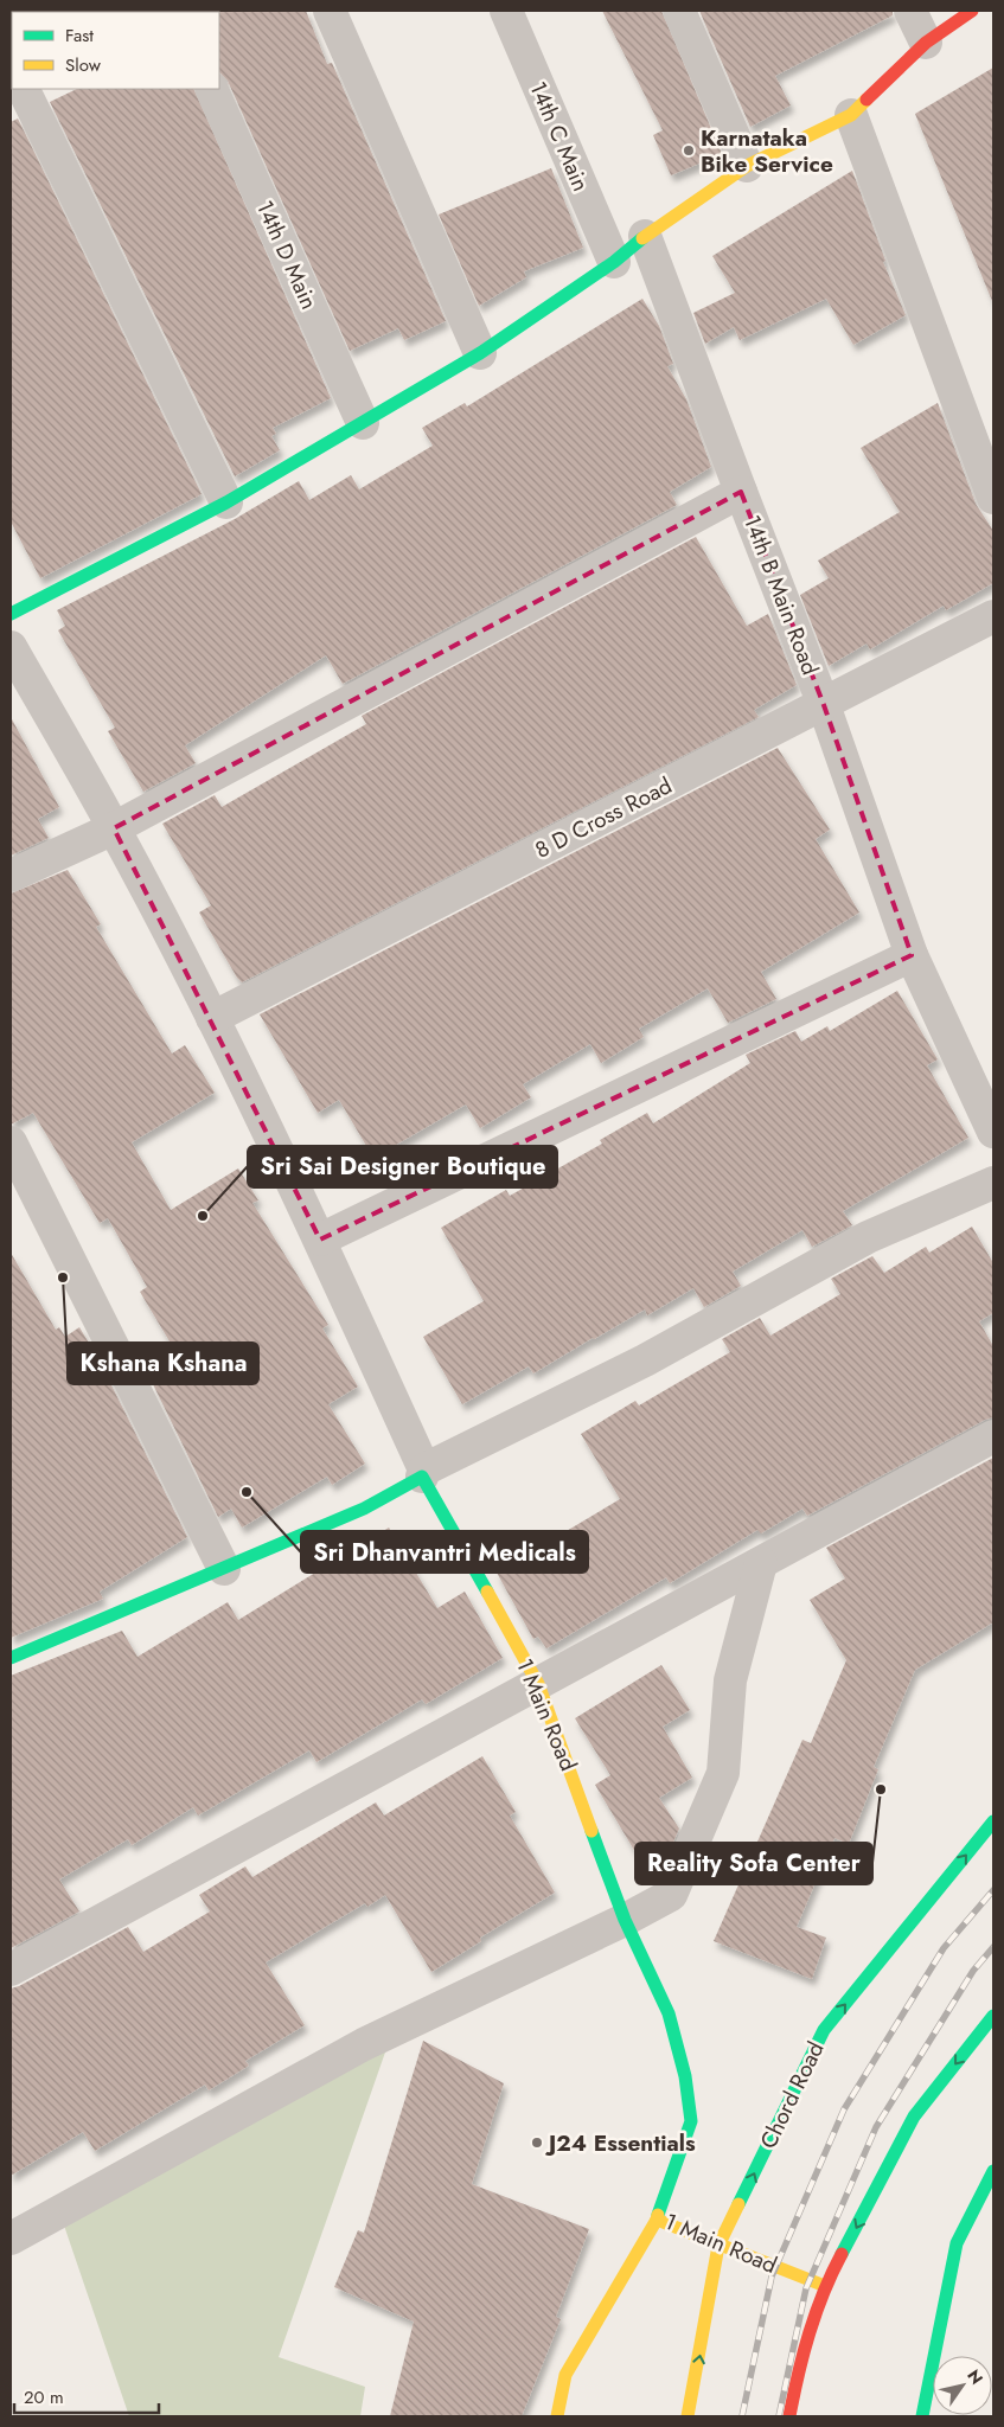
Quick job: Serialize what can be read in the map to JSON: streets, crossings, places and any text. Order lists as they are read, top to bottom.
{
  "streets": {
    "street": [
      "14th C Main",
      "14th D Main",
      "14th B Main Road",
      "8 D Cross Road",
      "1 Main Road",
      "Chord Road"
    ]
  },
  "crossings": [
    ["14th B Main Road", "8 D Cross Road"],
    ["1 Main Road", "Chord Road"]
  ],
  "places": [
    "Karnataka Bike Service",
    "Sri Sai Designer Boutique",
    "Kshana Kshana",
    "Sri Dhanvantri Medicals",
    "Reality Sofa Center",
    "J24 Essentials"
  ],
  "legend": ["Fast", "Slow"],
  "scale_bar": "20 m",
  "north": "top right"
}
